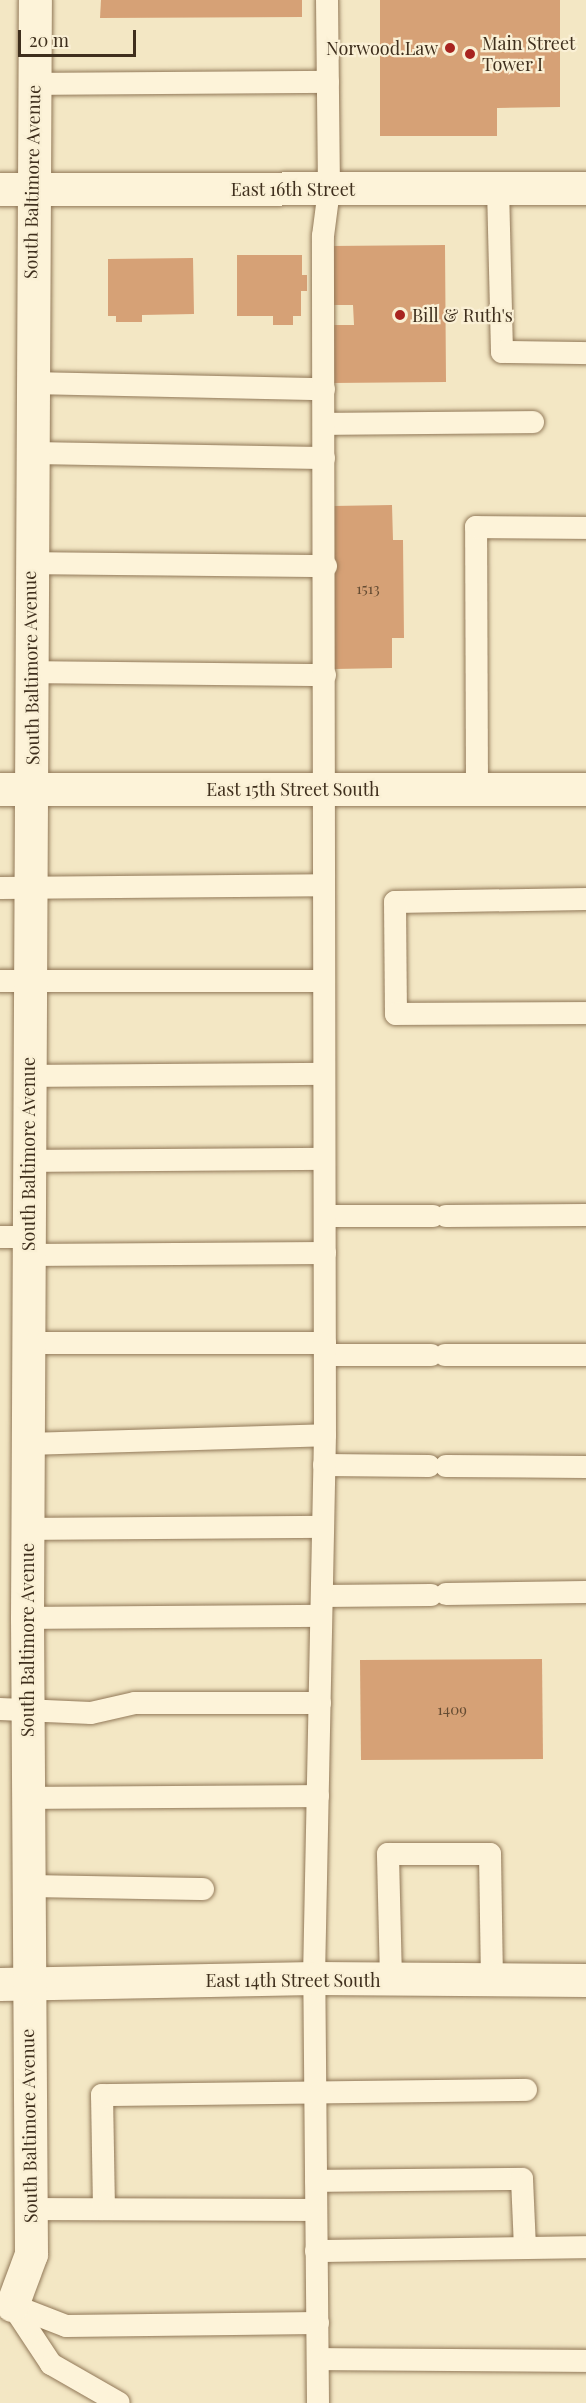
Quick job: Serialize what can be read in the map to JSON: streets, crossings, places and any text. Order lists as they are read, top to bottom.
{
  "streets": {
    "street": [
      "South Baltimore Avenue",
      "East 16th Street",
      "East 15th Street South",
      "East 14th Street South"
    ]
  },
  "crossings": [
    ["South Baltimore Avenue", "East 16th Street"],
    ["South Baltimore Avenue", "East 15th Street South"],
    ["South Baltimore Avenue", "East 14th Street South"]
  ],
  "places": ["Norwood.Law", "Main Street Tower I", "Bill & Ruth's"],
  "house_numbers": ["1513", "1409"],
  "scale_bar": "20 m"
}
